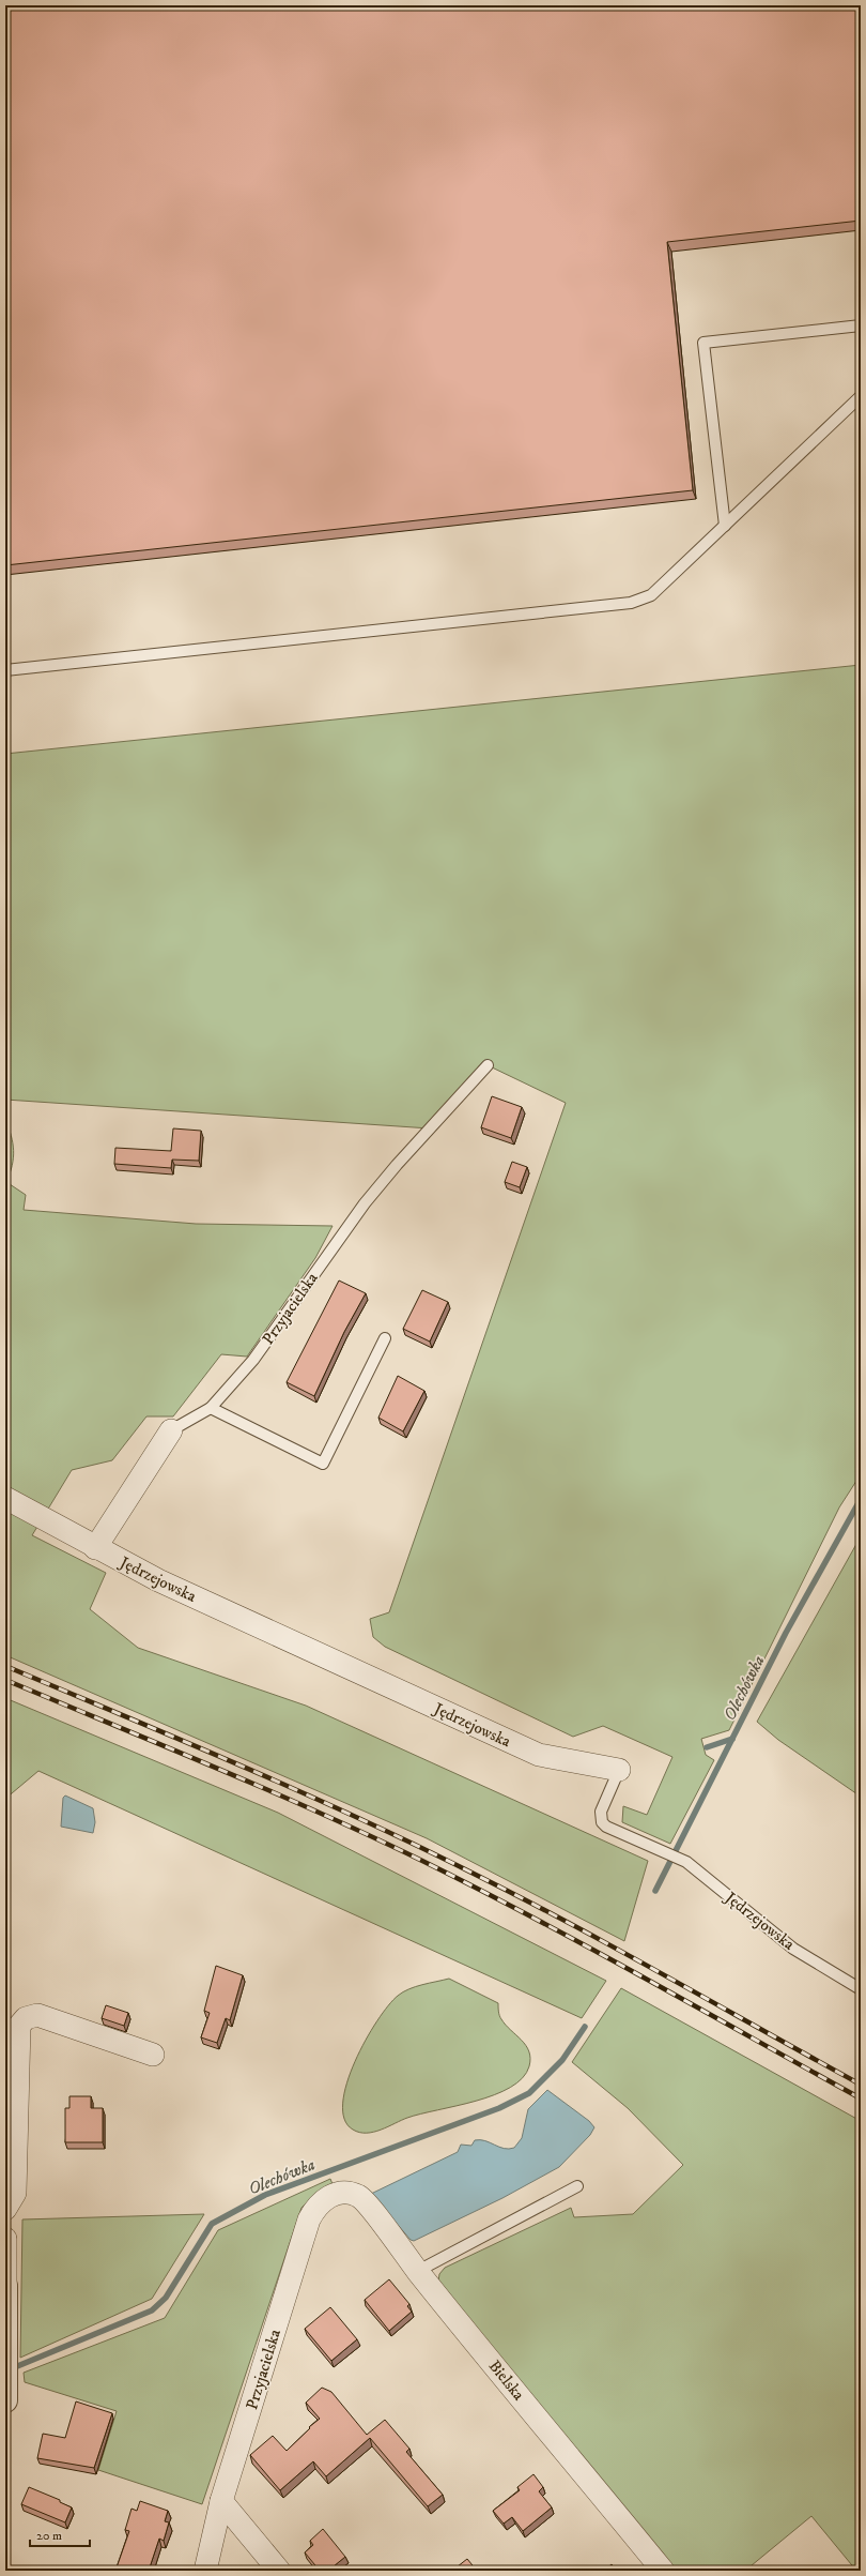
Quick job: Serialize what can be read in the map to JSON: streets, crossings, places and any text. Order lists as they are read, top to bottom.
{
  "streets": {
    "street": ["Przyjacielska", "Jędrzejowska", "Bielska"]
  },
  "crossings": [
    ["Przyjacielska", "Jędrzejowska"],
    ["Przyjacielska", "Bielska"]
  ],
  "water": ["Olechówka"],
  "scale_bar": "20 m"
}
